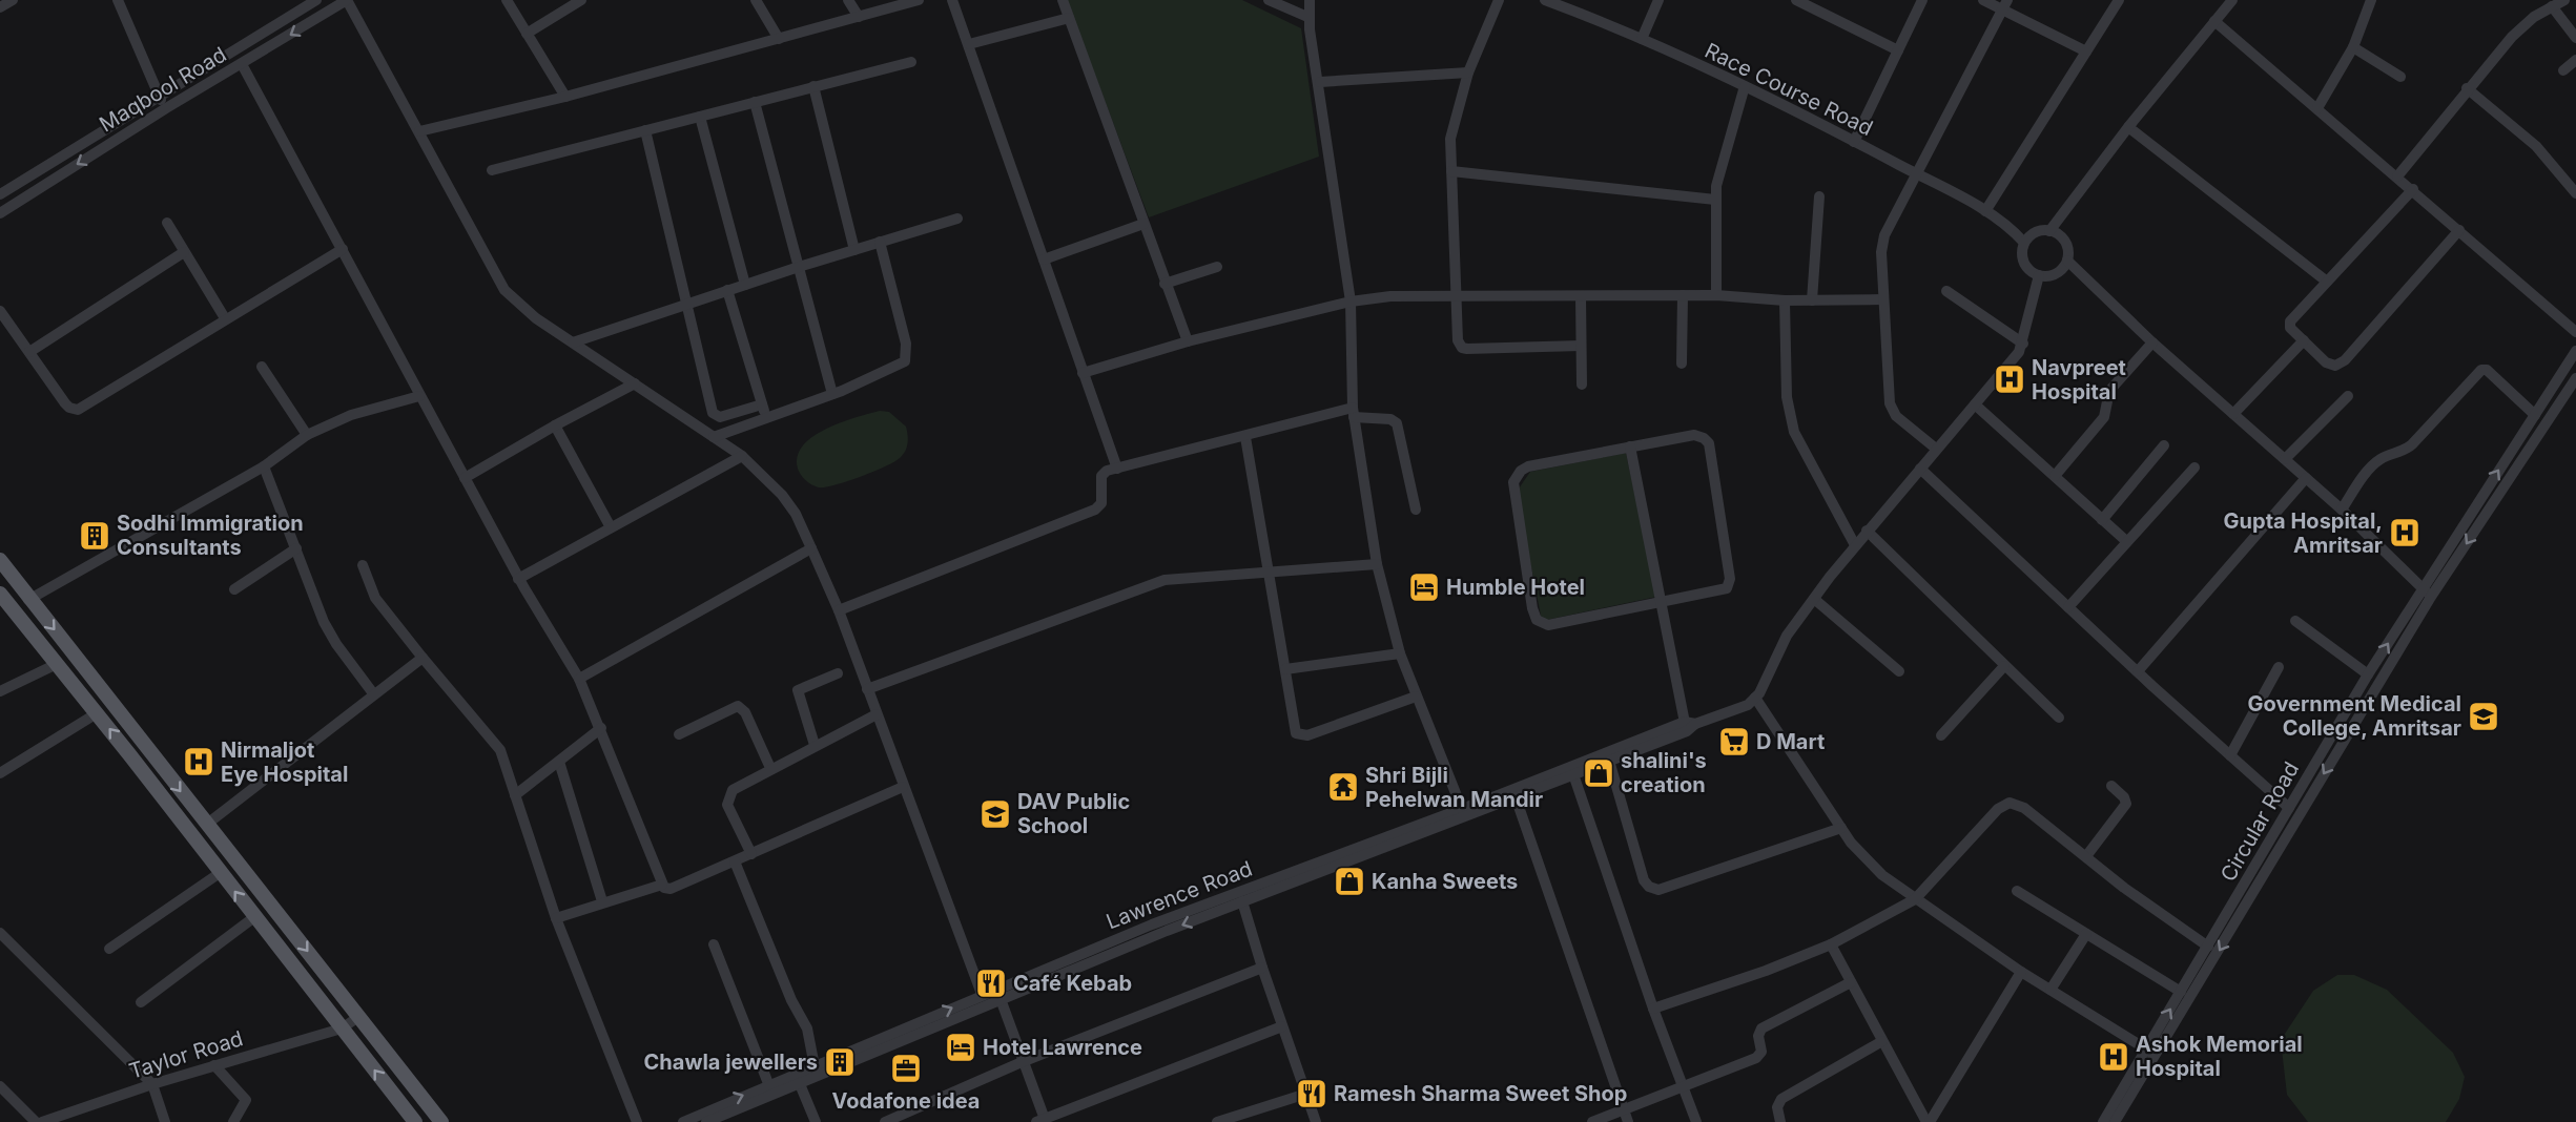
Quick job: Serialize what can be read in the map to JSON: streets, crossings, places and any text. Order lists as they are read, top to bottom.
{
  "streets": {
    "street": [
      "Maqbool Road",
      "Race Course Road",
      "Circular Road",
      "Lawrence Road",
      "Taylor Road"
    ]
  },
  "places": {
    "hospital": [
      "Navpreet Hospital",
      "Gupta Hospital, Amritsar",
      "Nirmaljot Eye Hospital",
      "Ashok Memorial Hospital"
    ],
    "building": ["Sodhi Immigration Consultants", "Chawla jewellers"],
    "hotel": ["Humble Hotel", "Hotel Lawrence"],
    "school or university": ["Government Medical College, Amritsar", "DAV Public School"],
    "supermarket": ["D Mart"],
    "shop": ["shalini's creation", "Kanha Sweets"],
    "temple": ["Shri Bijli Pehelwan Mandir"],
    "restaurant": ["Café Kebab", "Ramesh Sharma Sweet Shop"],
    "office": ["Vodafone idea"]
  }
}
